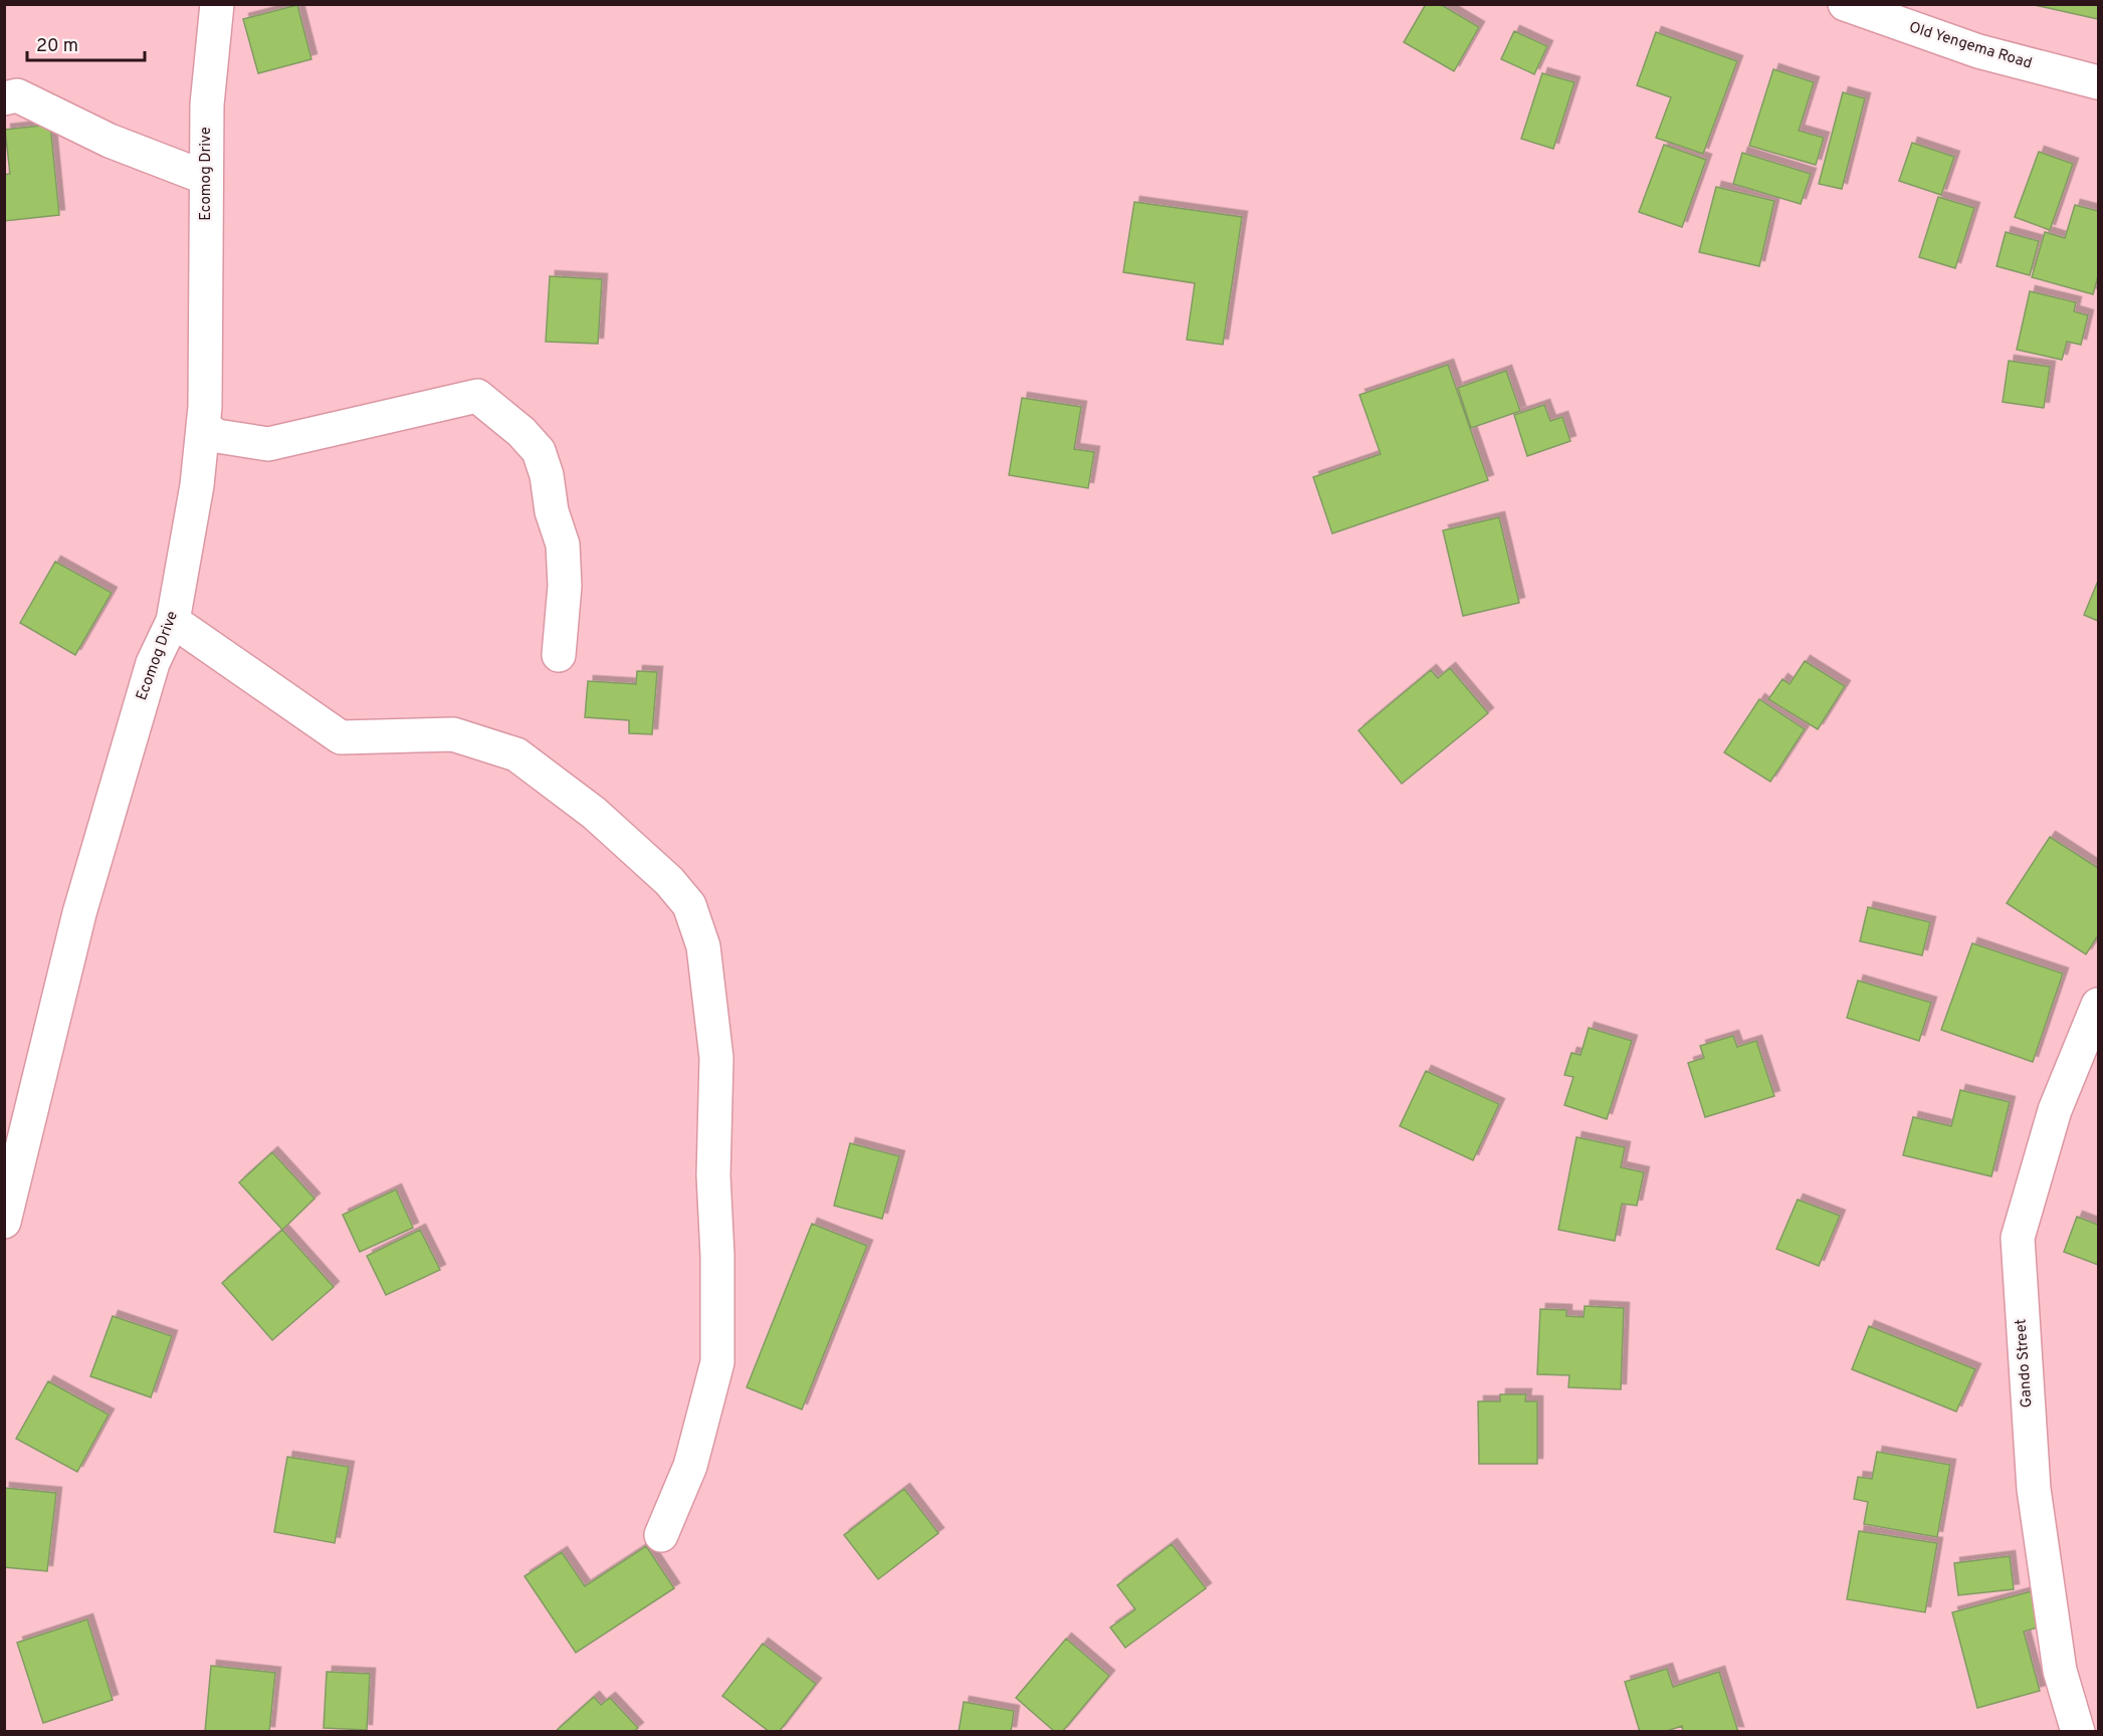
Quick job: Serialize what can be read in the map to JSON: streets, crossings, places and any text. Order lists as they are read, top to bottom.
{
  "streets": {
    "street": ["Old Yengema Road", "Ecomog Drive", "Gando Street"]
  },
  "scale_bar": "20 m"
}
